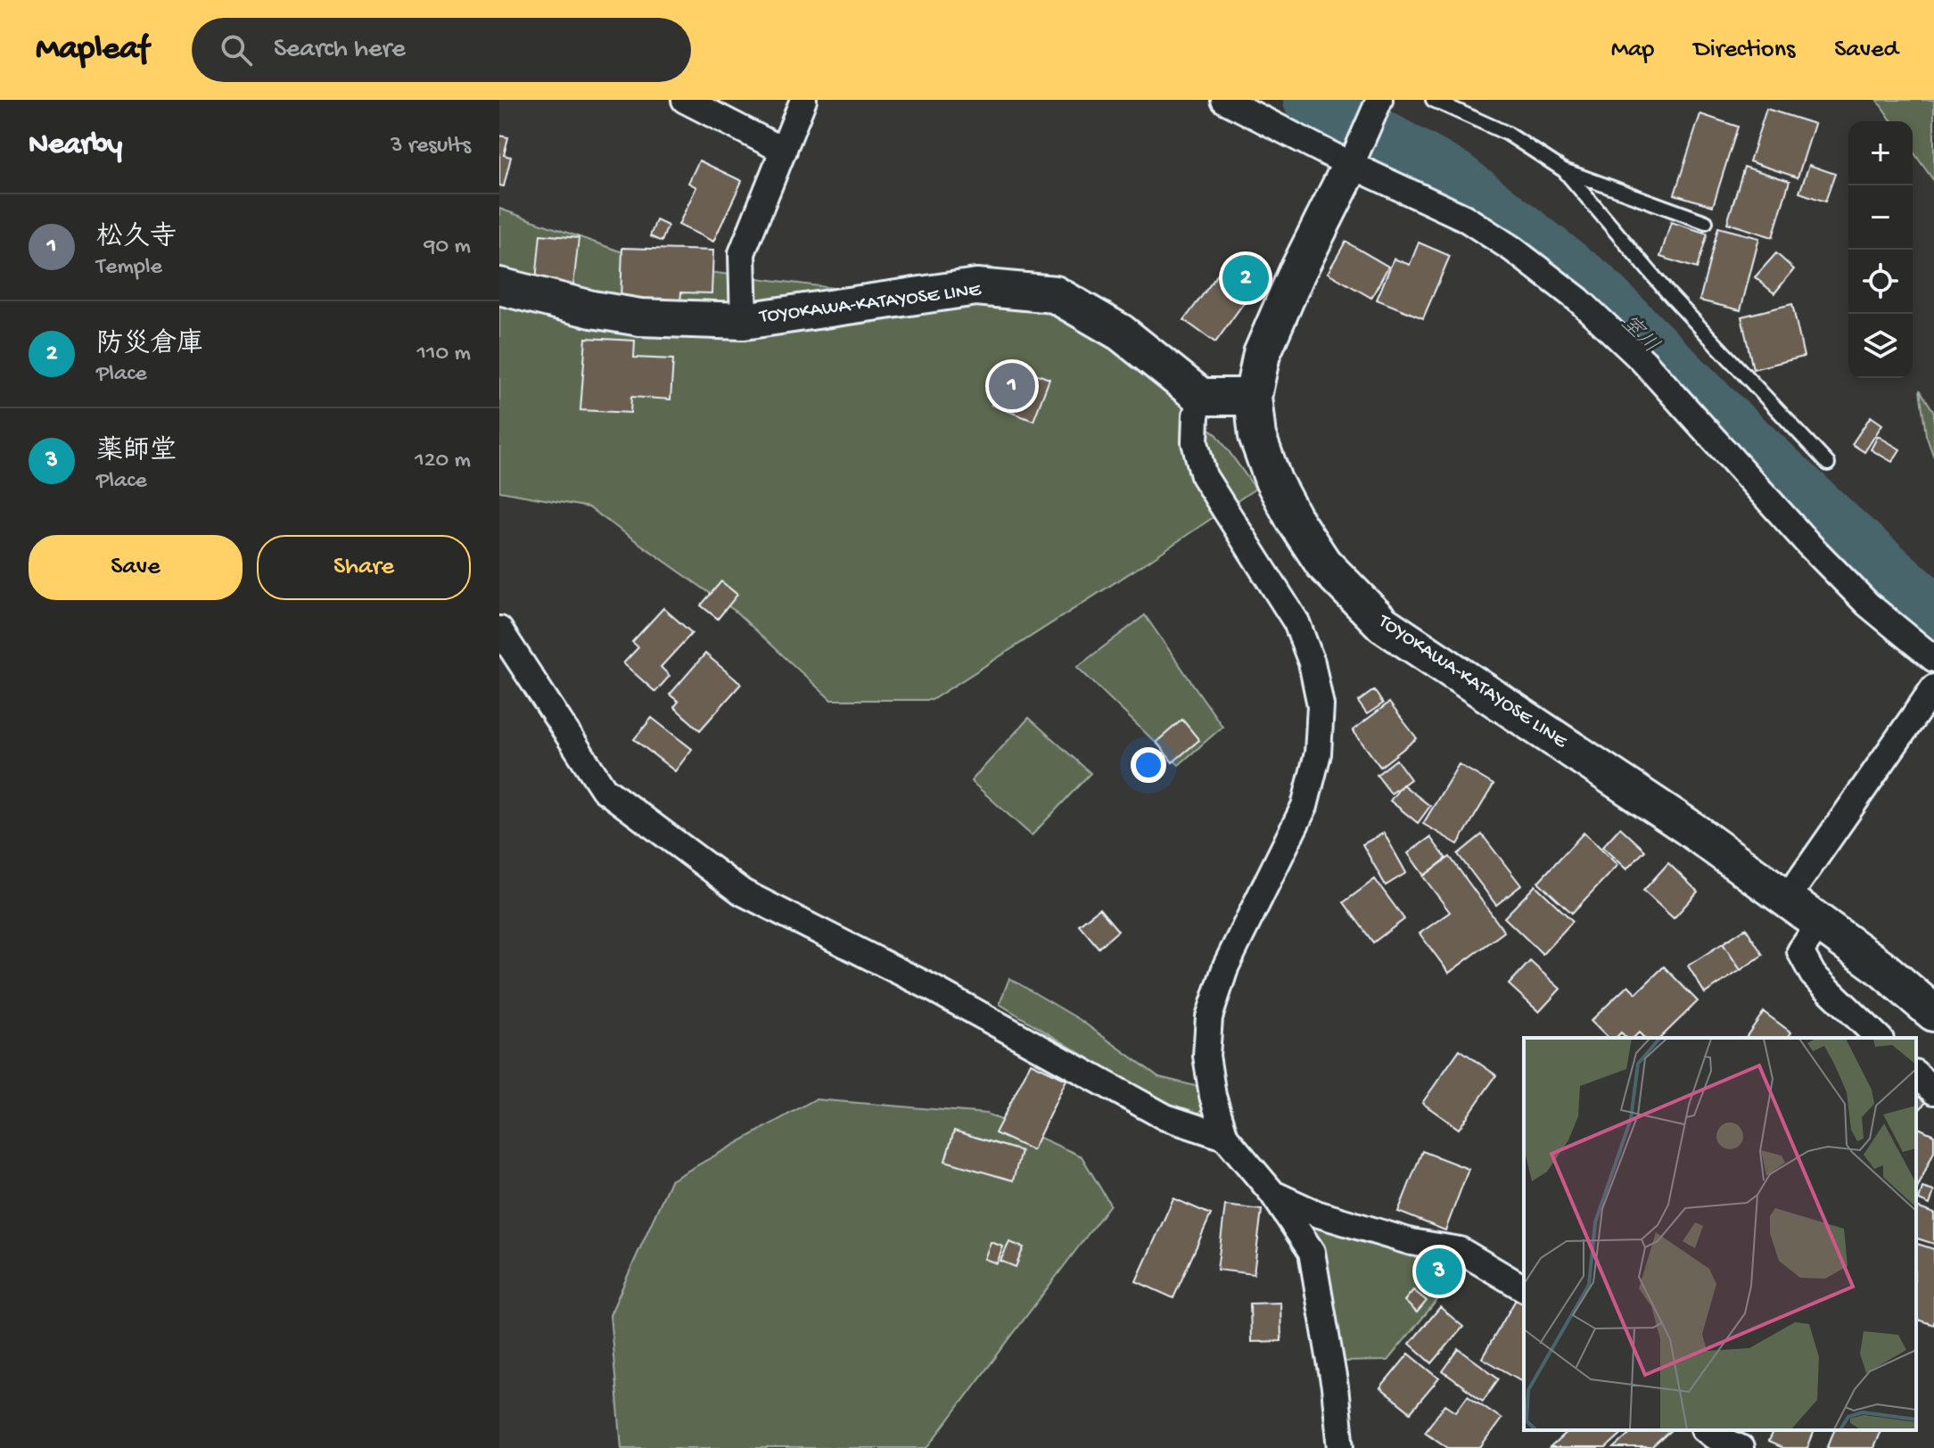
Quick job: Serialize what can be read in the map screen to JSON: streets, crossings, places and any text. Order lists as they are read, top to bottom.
{
  "streets": {
    "main road": ["TOYOKAWA-KATAYOSE LINE"]
  },
  "water": ["室川"],
  "page": {
    "header": "Mapleaf",
    "search": "Search here",
    "nav": ["Map", "Directions", "Saved"],
    "heading": ["Nearby", "3 results"],
    "map_buttons": ["+", "−"],
    "list": [
      {
        "mark": "1",
        "name": "松久寺",
        "note": "Temple",
        "value": "90 m"
      },
      {
        "mark": "2",
        "name": "防災倉庫",
        "note": "Place",
        "value": "110 m"
      },
      {
        "mark": "3",
        "name": "薬師堂",
        "note": "Place",
        "value": "120 m"
      }
    ],
    "pins": ["2", "1", "3"],
    "buttons": ["Save", "Share"]
  }
}
